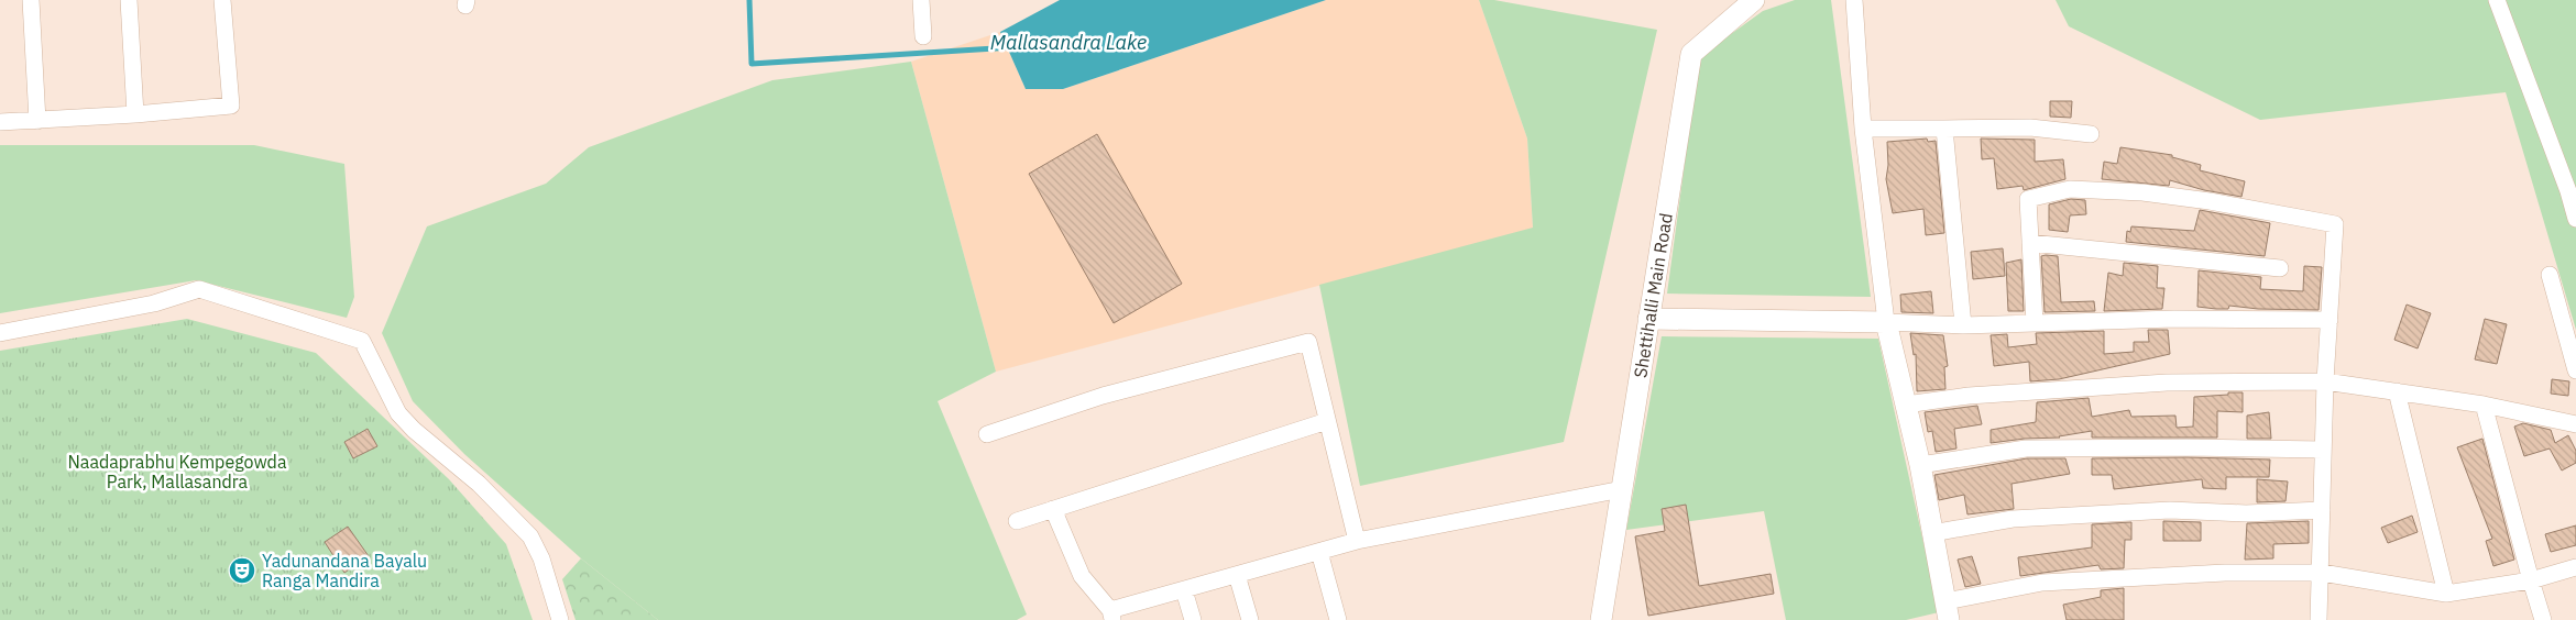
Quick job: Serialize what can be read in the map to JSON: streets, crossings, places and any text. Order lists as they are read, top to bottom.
{
  "streets": {
    "street": ["Shettihalli Main Road"]
  },
  "water": ["Mallasandra Lake"],
  "parks": ["Naadaprabhu Kempegowda Park, Mallasandra"],
  "places": {
    "theatre": ["Yadunandana Bayalu Ranga Mandira"]
  }
}
